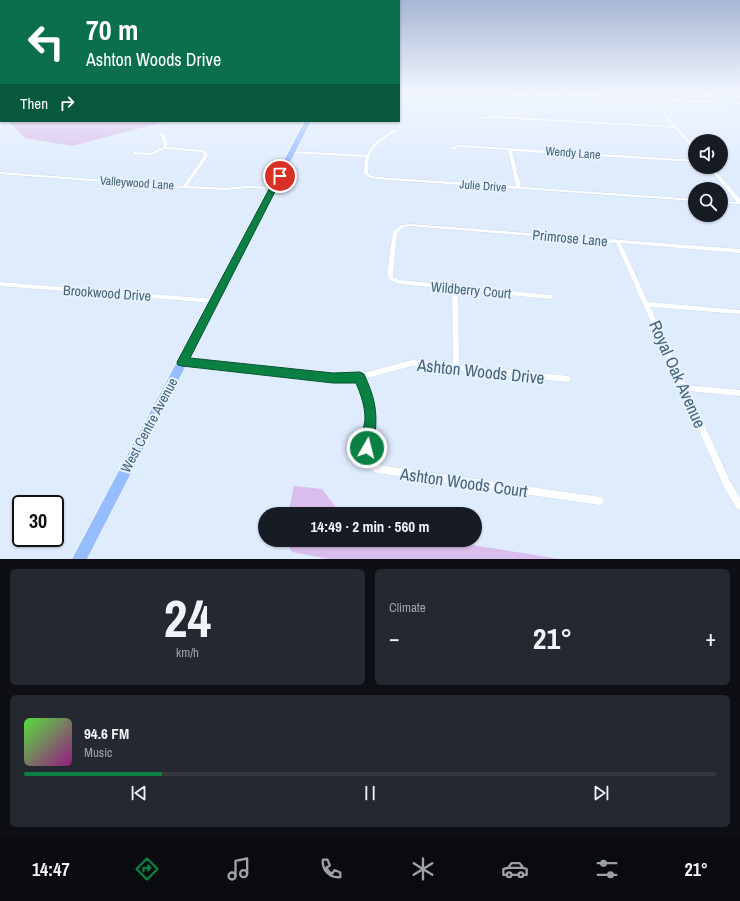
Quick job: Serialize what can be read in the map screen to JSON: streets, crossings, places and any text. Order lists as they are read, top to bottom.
{
  "streets": {
    "main road": ["West Centre Avenue"],
    "street": [
      "Wendy Lane",
      "Valleywood Lane",
      "Julie Drive",
      "Primrose Lane",
      "Wildberry Court",
      "Brookwood Drive",
      "Ashton Woods Drive",
      "Royal Oak Avenue",
      "Ashton Woods Court"
    ]
  },
  "crossings": [
    ["Valleywood Lane", "West Centre Avenue"],
    ["Primrose Lane", "Wildberry Court"],
    ["Primrose Lane", "Royal Oak Avenue"],
    ["Brookwood Drive", "West Centre Avenue"],
    ["Ashton Woods Drive", "West Centre Avenue"],
    ["Ashton Woods Drive", "Ashton Woods Court"]
  ],
  "page": {
    "turn": ["70 m", "Ashton Woods Drive"],
    "then": "Then",
    "limit": "30",
    "trip": "14:49 · 2 min · 560 m",
    "tile": [
      ["24", "km/h"],
      "Climate"
    ],
    "heat": ["−", "21°", "+"],
    "song": ["94.6 FM", "Music"],
    "tabs": ["14:47", "21°"]
  }
}
